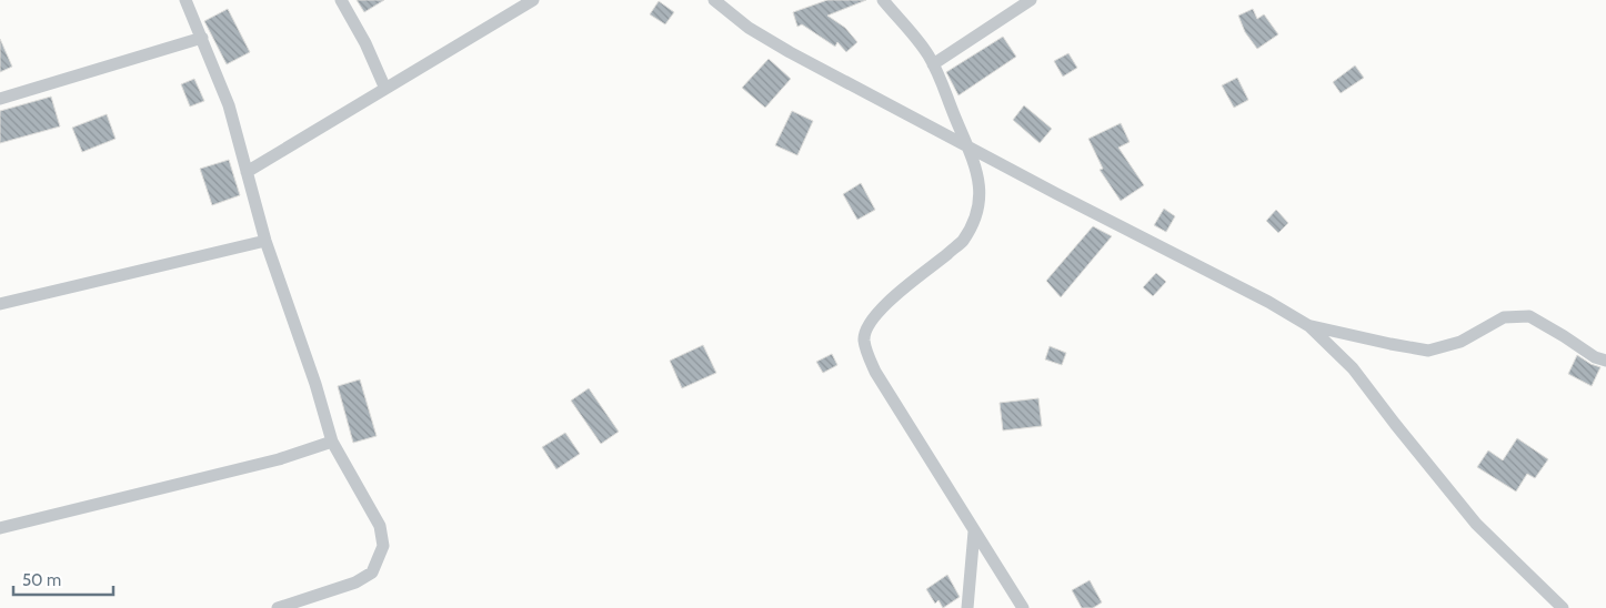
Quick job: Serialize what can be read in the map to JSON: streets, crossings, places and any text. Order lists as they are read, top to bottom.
{
  "scale_bar": "50 m"
}
